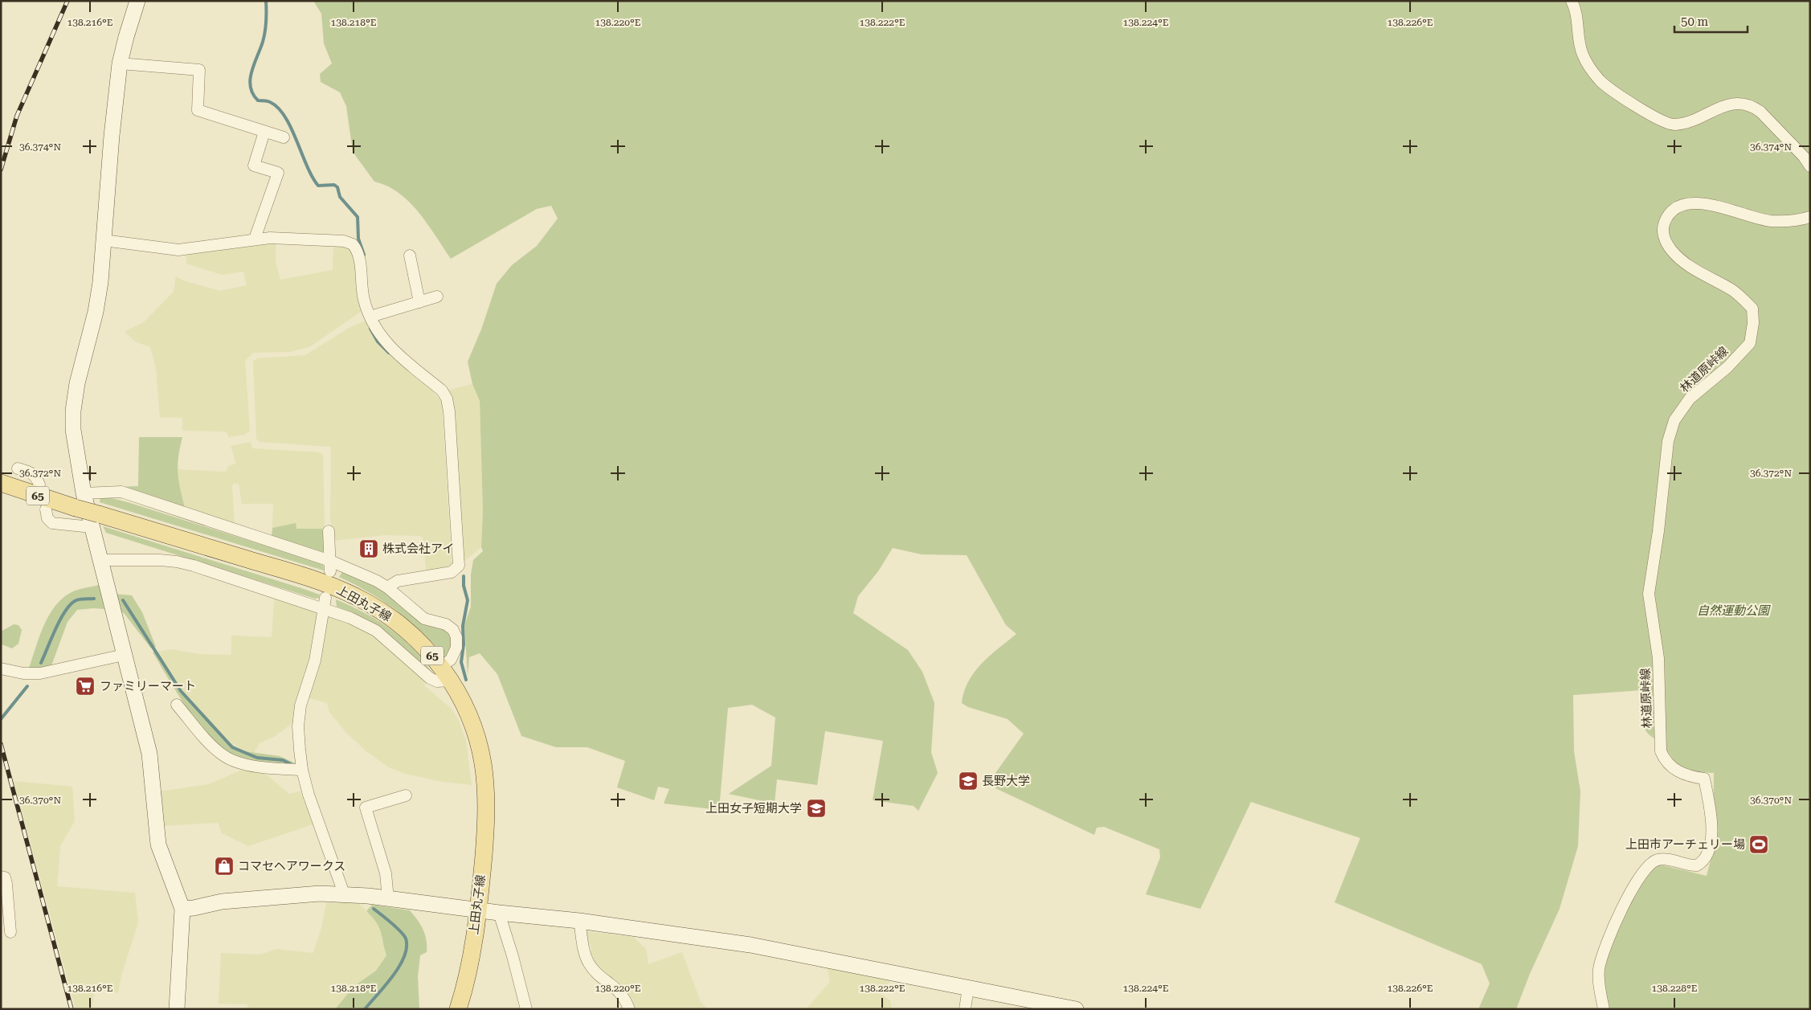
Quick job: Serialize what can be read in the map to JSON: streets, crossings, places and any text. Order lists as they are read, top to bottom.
{
  "streets": {
    "main road": ["65", "上田丸子線"],
    "street": ["林道原峠線"]
  },
  "parks": ["自然運動公園"],
  "places": {
    "building": ["株式会社アイ"],
    "supermarket": ["ファミリーマート"],
    "school or university": ["長野大学", "上田女子短期大学"],
    "sports": ["上田市アーチェリー場"],
    "shop": ["コマセヘアワークス"]
  },
  "scale_bar": "50 m",
  "coordinates": [
    "138.216°E",
    "138.218°E",
    "138.220°E",
    "138.222°E",
    "138.224°E",
    "138.226°E",
    "36.374°N",
    "36.372°N",
    "36.370°N",
    "138.228°E"
  ]
}
